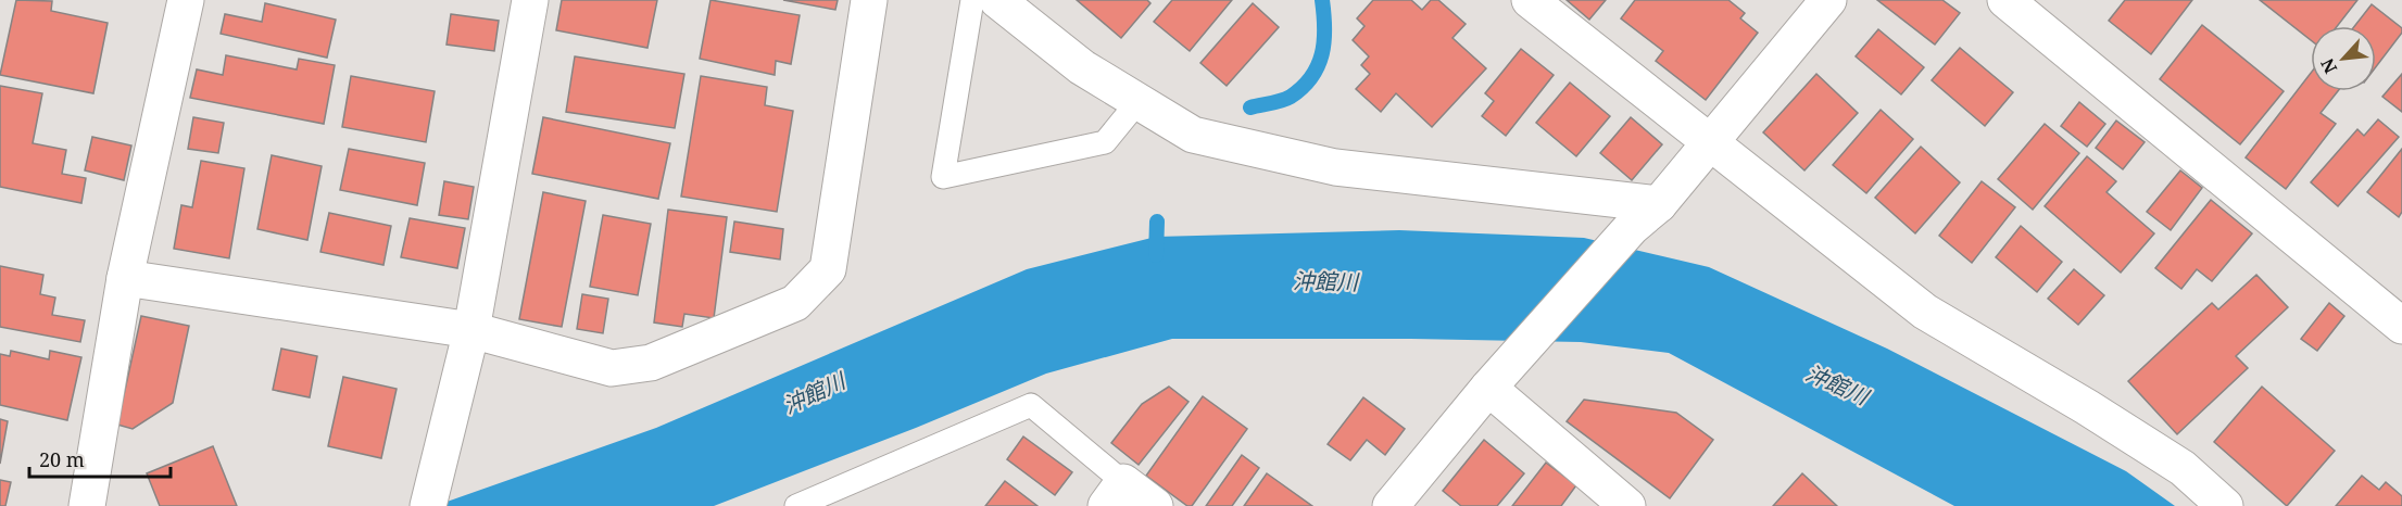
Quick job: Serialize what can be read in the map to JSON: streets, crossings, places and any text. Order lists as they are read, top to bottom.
{
  "water": ["沖館川"],
  "scale_bar": "20 m",
  "north": "bottom left"
}
